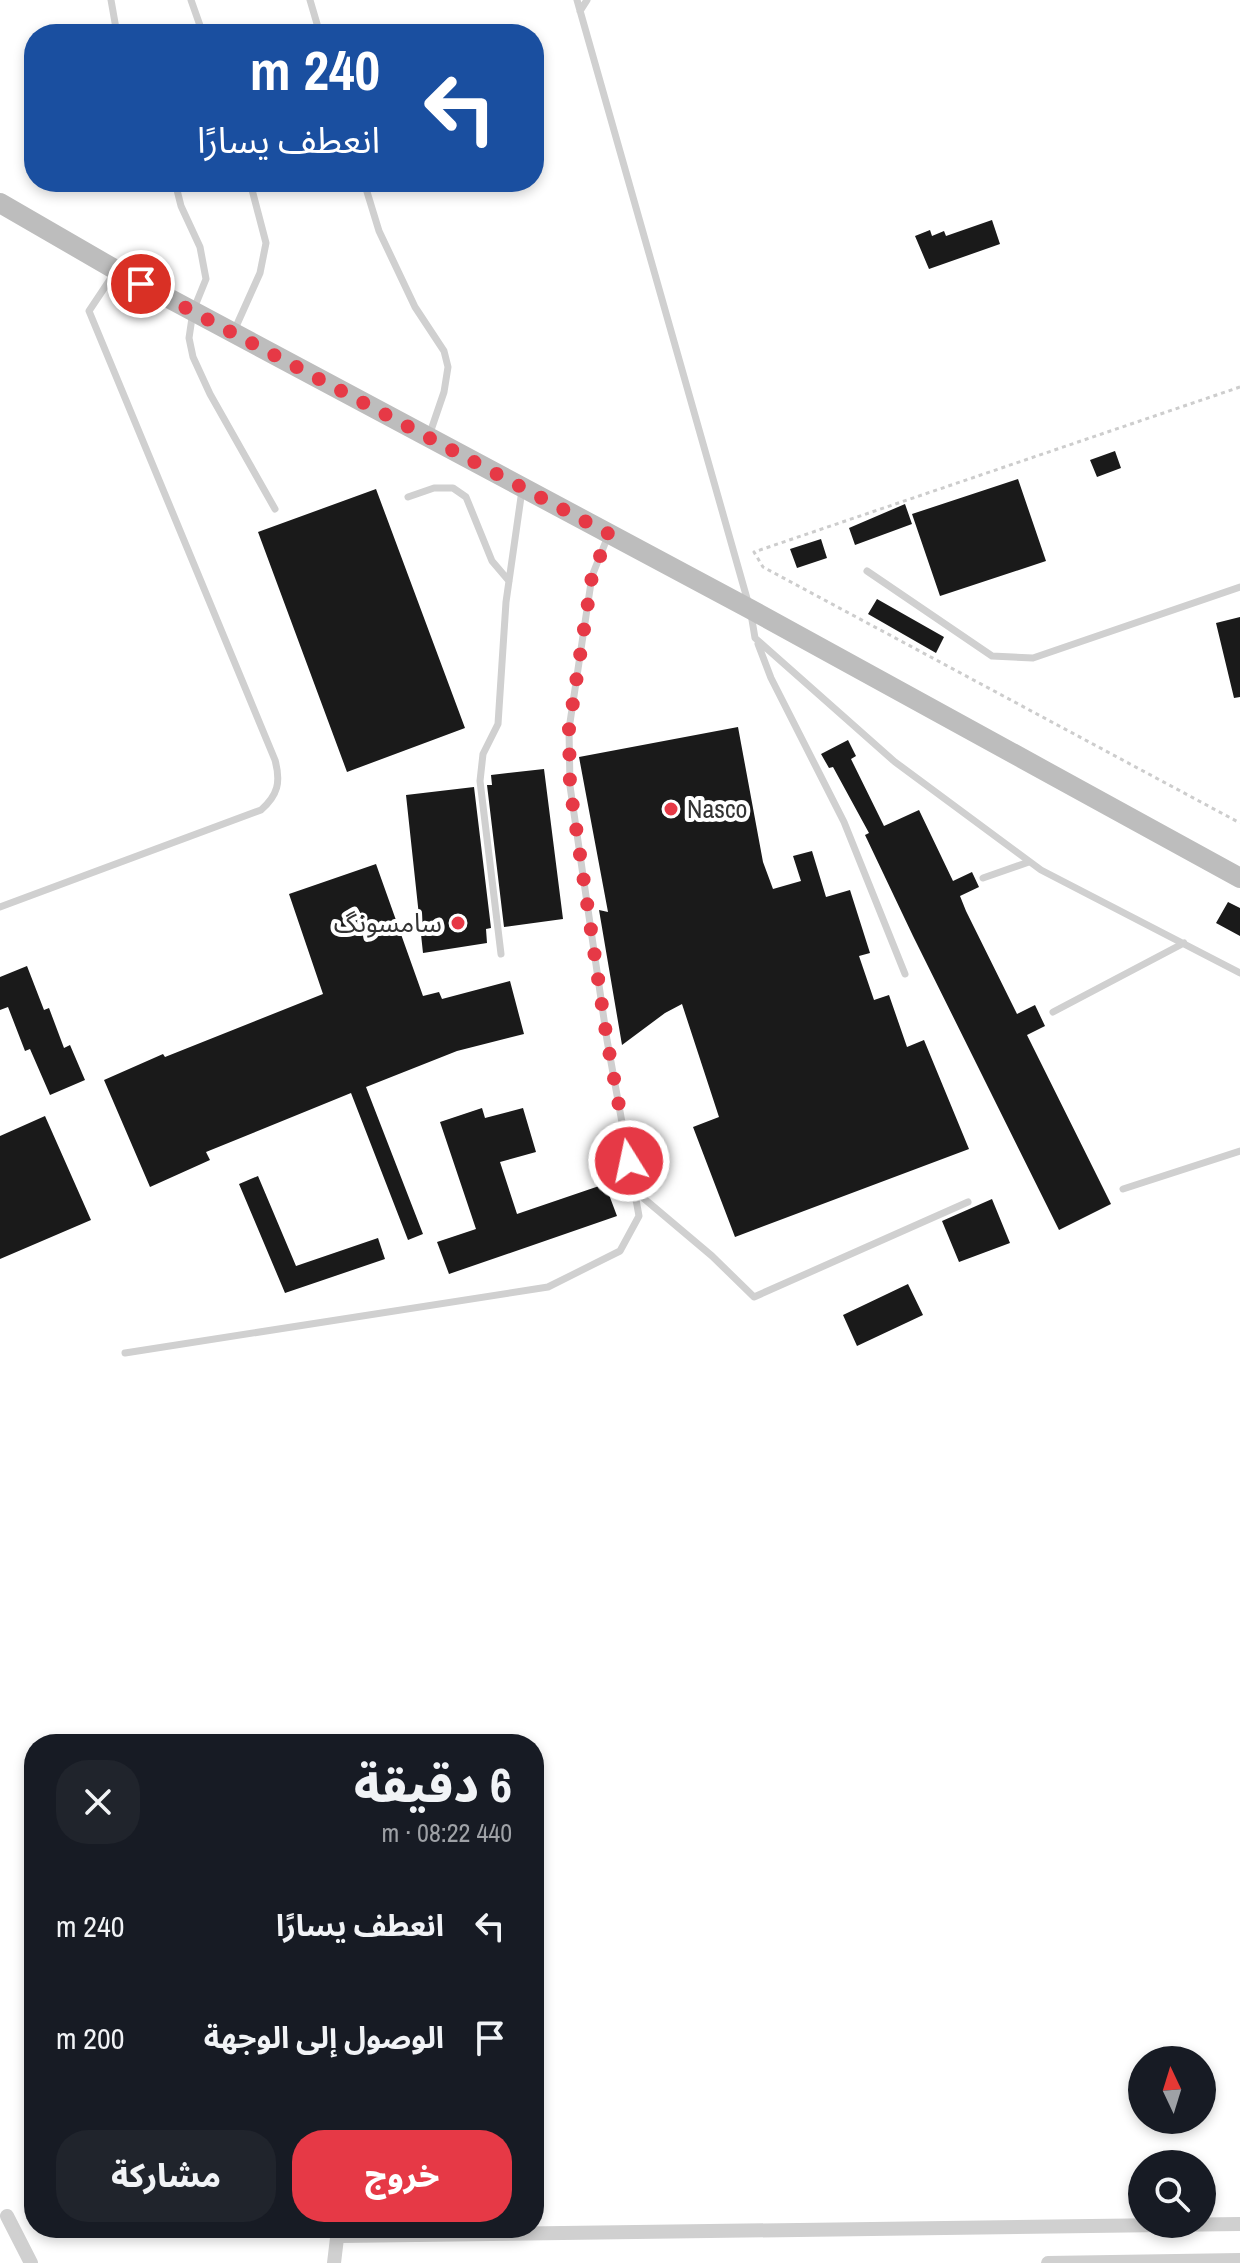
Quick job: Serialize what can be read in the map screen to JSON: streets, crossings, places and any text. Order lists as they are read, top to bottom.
{
  "places": ["Nasco", "سامسونگ"],
  "north": "top",
  "page": {
    "turn": ["240 m", "انعطف يسارًا"],
    "heading": ["6 دقيقة", "440 m · 08:22"],
    "list": [
      {
        "name": "انعطف يسارًا",
        "value": "240 m"
      },
      {
        "name": "الوصول إلى الوجهة",
        "value": "200 m"
      }
    ],
    "buttons": ["خروج", "مشاركة"]
  }
}
